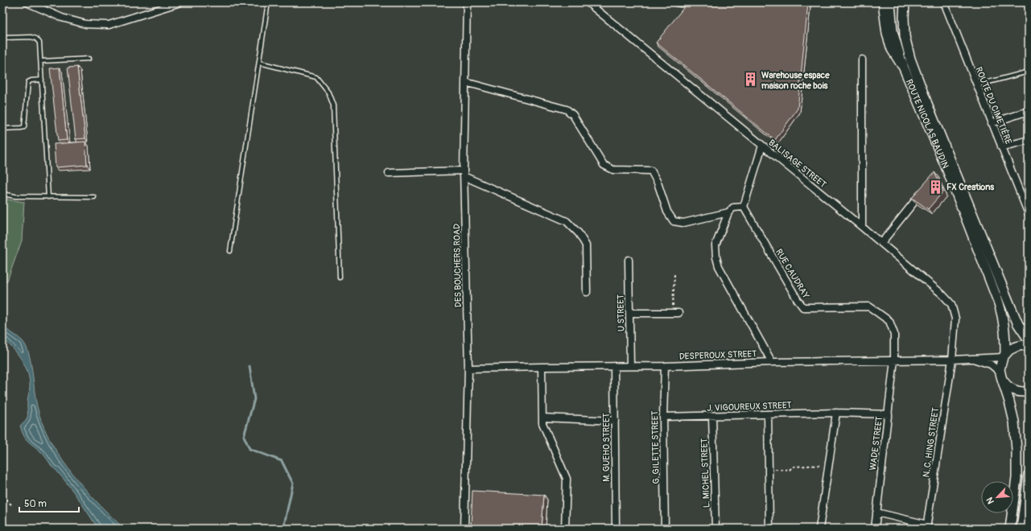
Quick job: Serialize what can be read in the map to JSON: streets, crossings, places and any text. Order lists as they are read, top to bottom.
{
  "streets": {
    "main road": ["ROUTE NICOLAS BAUDIN"],
    "street": [
      "ROUTE DU CIMETIÈRE",
      "BALISAGE STREET",
      "DES BOUCHERS ROAD",
      "RUE CAUDRAY",
      "U STREET",
      "DESPEROUX STREET",
      "J. VIGOUREUX STREET",
      "N. C. HING STREET",
      "WADE STREET",
      "M. GUEHO STREET",
      "G. GILETTE STREET",
      "L. MICHEL STREET"
    ]
  },
  "crossings": [
    ["ROUTE NICOLAS BAUDIN", "DESPEROUX STREET"],
    ["BALISAGE STREET", "DESPEROUX STREET"],
    ["BALISAGE STREET", "N. C. HING STREET"],
    ["DES BOUCHERS ROAD", "DESPEROUX STREET"],
    ["RUE CAUDRAY", "DESPEROUX STREET"],
    ["RUE CAUDRAY", "WADE STREET"],
    ["U STREET", "DESPEROUX STREET"],
    ["DESPEROUX STREET", "N. C. HING STREET"],
    ["DESPEROUX STREET", "WADE STREET"],
    ["DESPEROUX STREET", "M. GUEHO STREET"],
    ["DESPEROUX STREET", "G. GILETTE STREET"],
    ["J. VIGOUREUX STREET", "WADE STREET"],
    ["J. VIGOUREUX STREET", "G. GILETTE STREET"],
    ["J. VIGOUREUX STREET", "L. MICHEL STREET"]
  ],
  "places": {
    "building": ["Warehouse espace maison roche bois", "FX Creations"]
  },
  "scale_bar": "50 m",
  "north": "bottom left"
}
